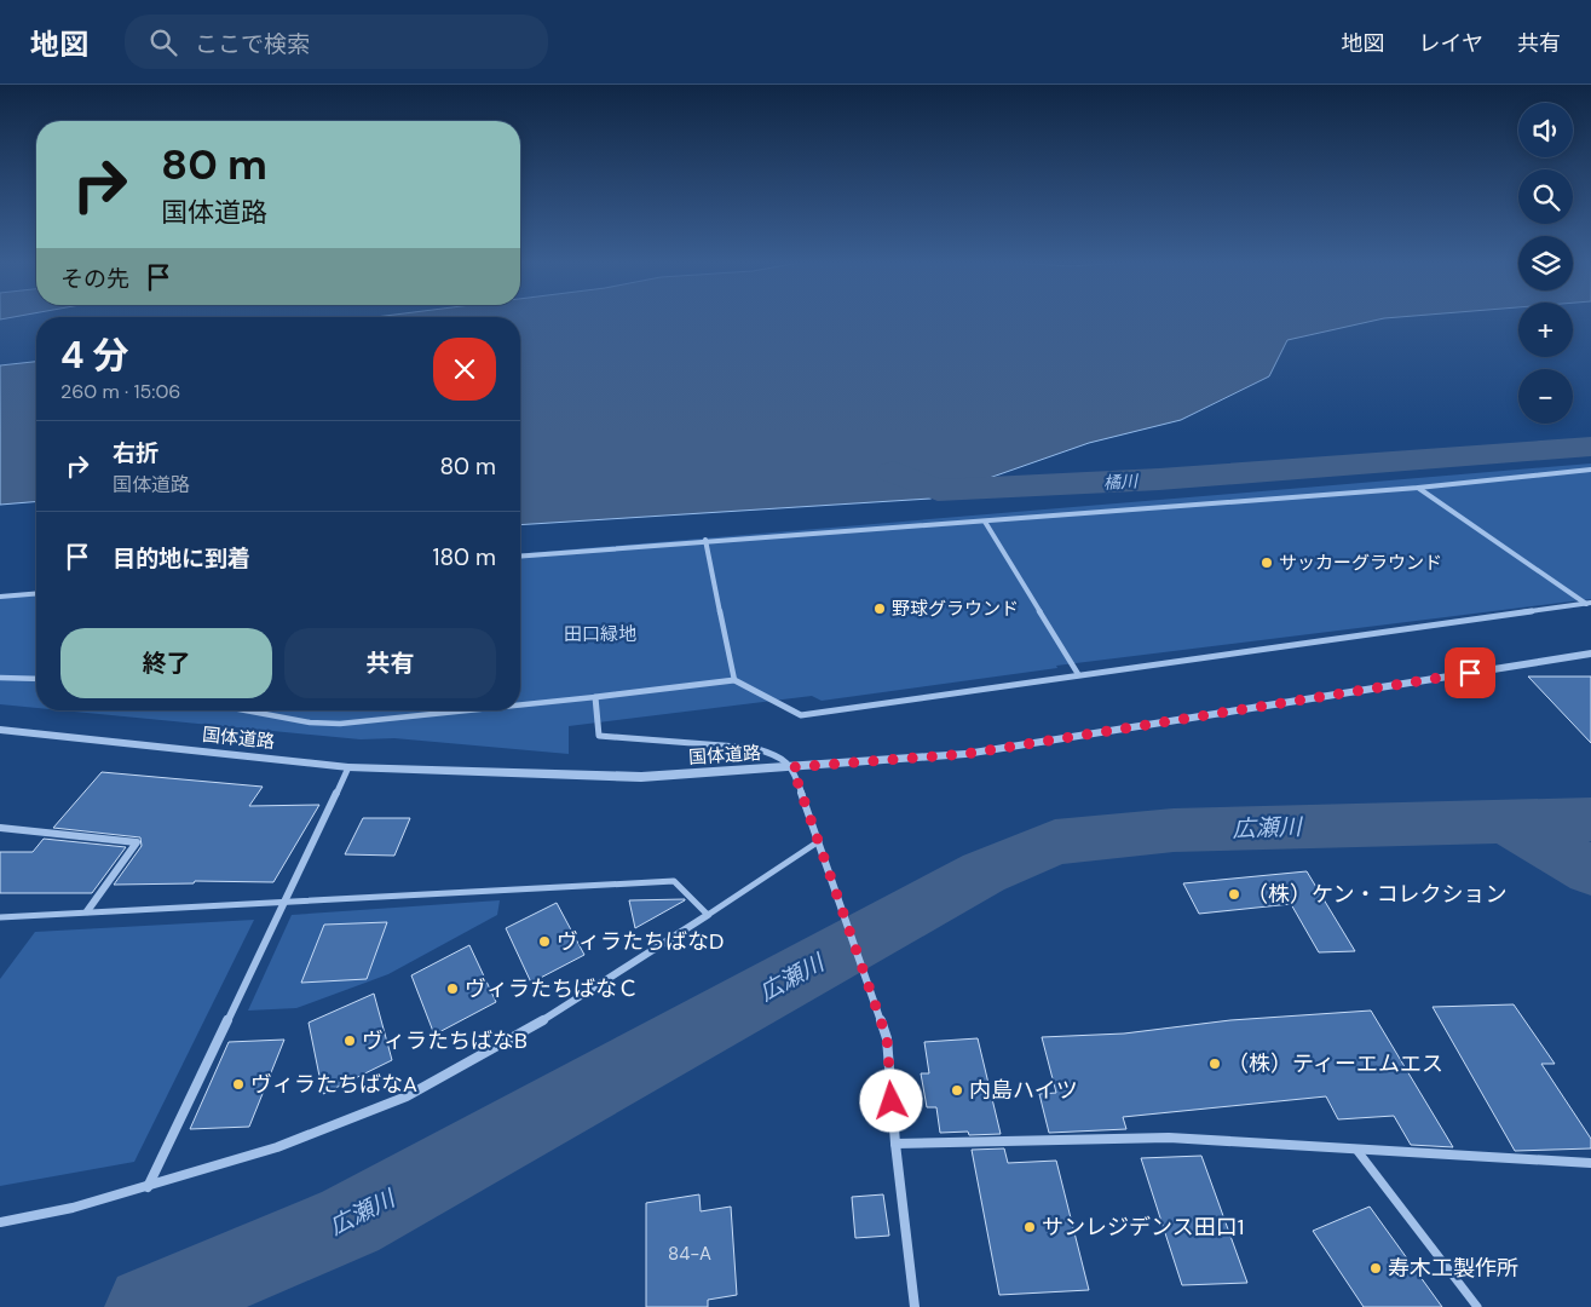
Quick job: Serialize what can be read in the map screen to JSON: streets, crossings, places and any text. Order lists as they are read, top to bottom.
{
  "streets": {
    "street": ["国体道路"]
  },
  "water": ["橘川", "広瀬川"],
  "parks": ["田口緑地"],
  "places": [
    "サッカーグラウンド",
    "野球グラウンド",
    "（株）ケン・コレクション",
    "ヴィラたちばなD",
    "ヴィラたちばなＣ",
    "ヴィラたちばなB",
    "（株）ティーエムエス",
    "ヴィラたちばなA",
    "内島ハイツ",
    "サンレジデンス田口1",
    "寿木工製作所"
  ],
  "house_numbers": ["84-A"],
  "page": {
    "header": "地図",
    "search": "ここで検索",
    "nav": ["地図", "レイヤ", "共有"],
    "map_buttons": ["+", "−"],
    "turn": ["80 m", "国体道路"],
    "then": "その先",
    "heading": ["4 分", "260 m · 15:06"],
    "list": [
      {
        "name": "右折",
        "note": "国体道路",
        "value": "80 m"
      },
      {
        "name": "目的地に到着",
        "value": "180 m"
      }
    ],
    "buttons": ["終了", "共有"]
  }
}
